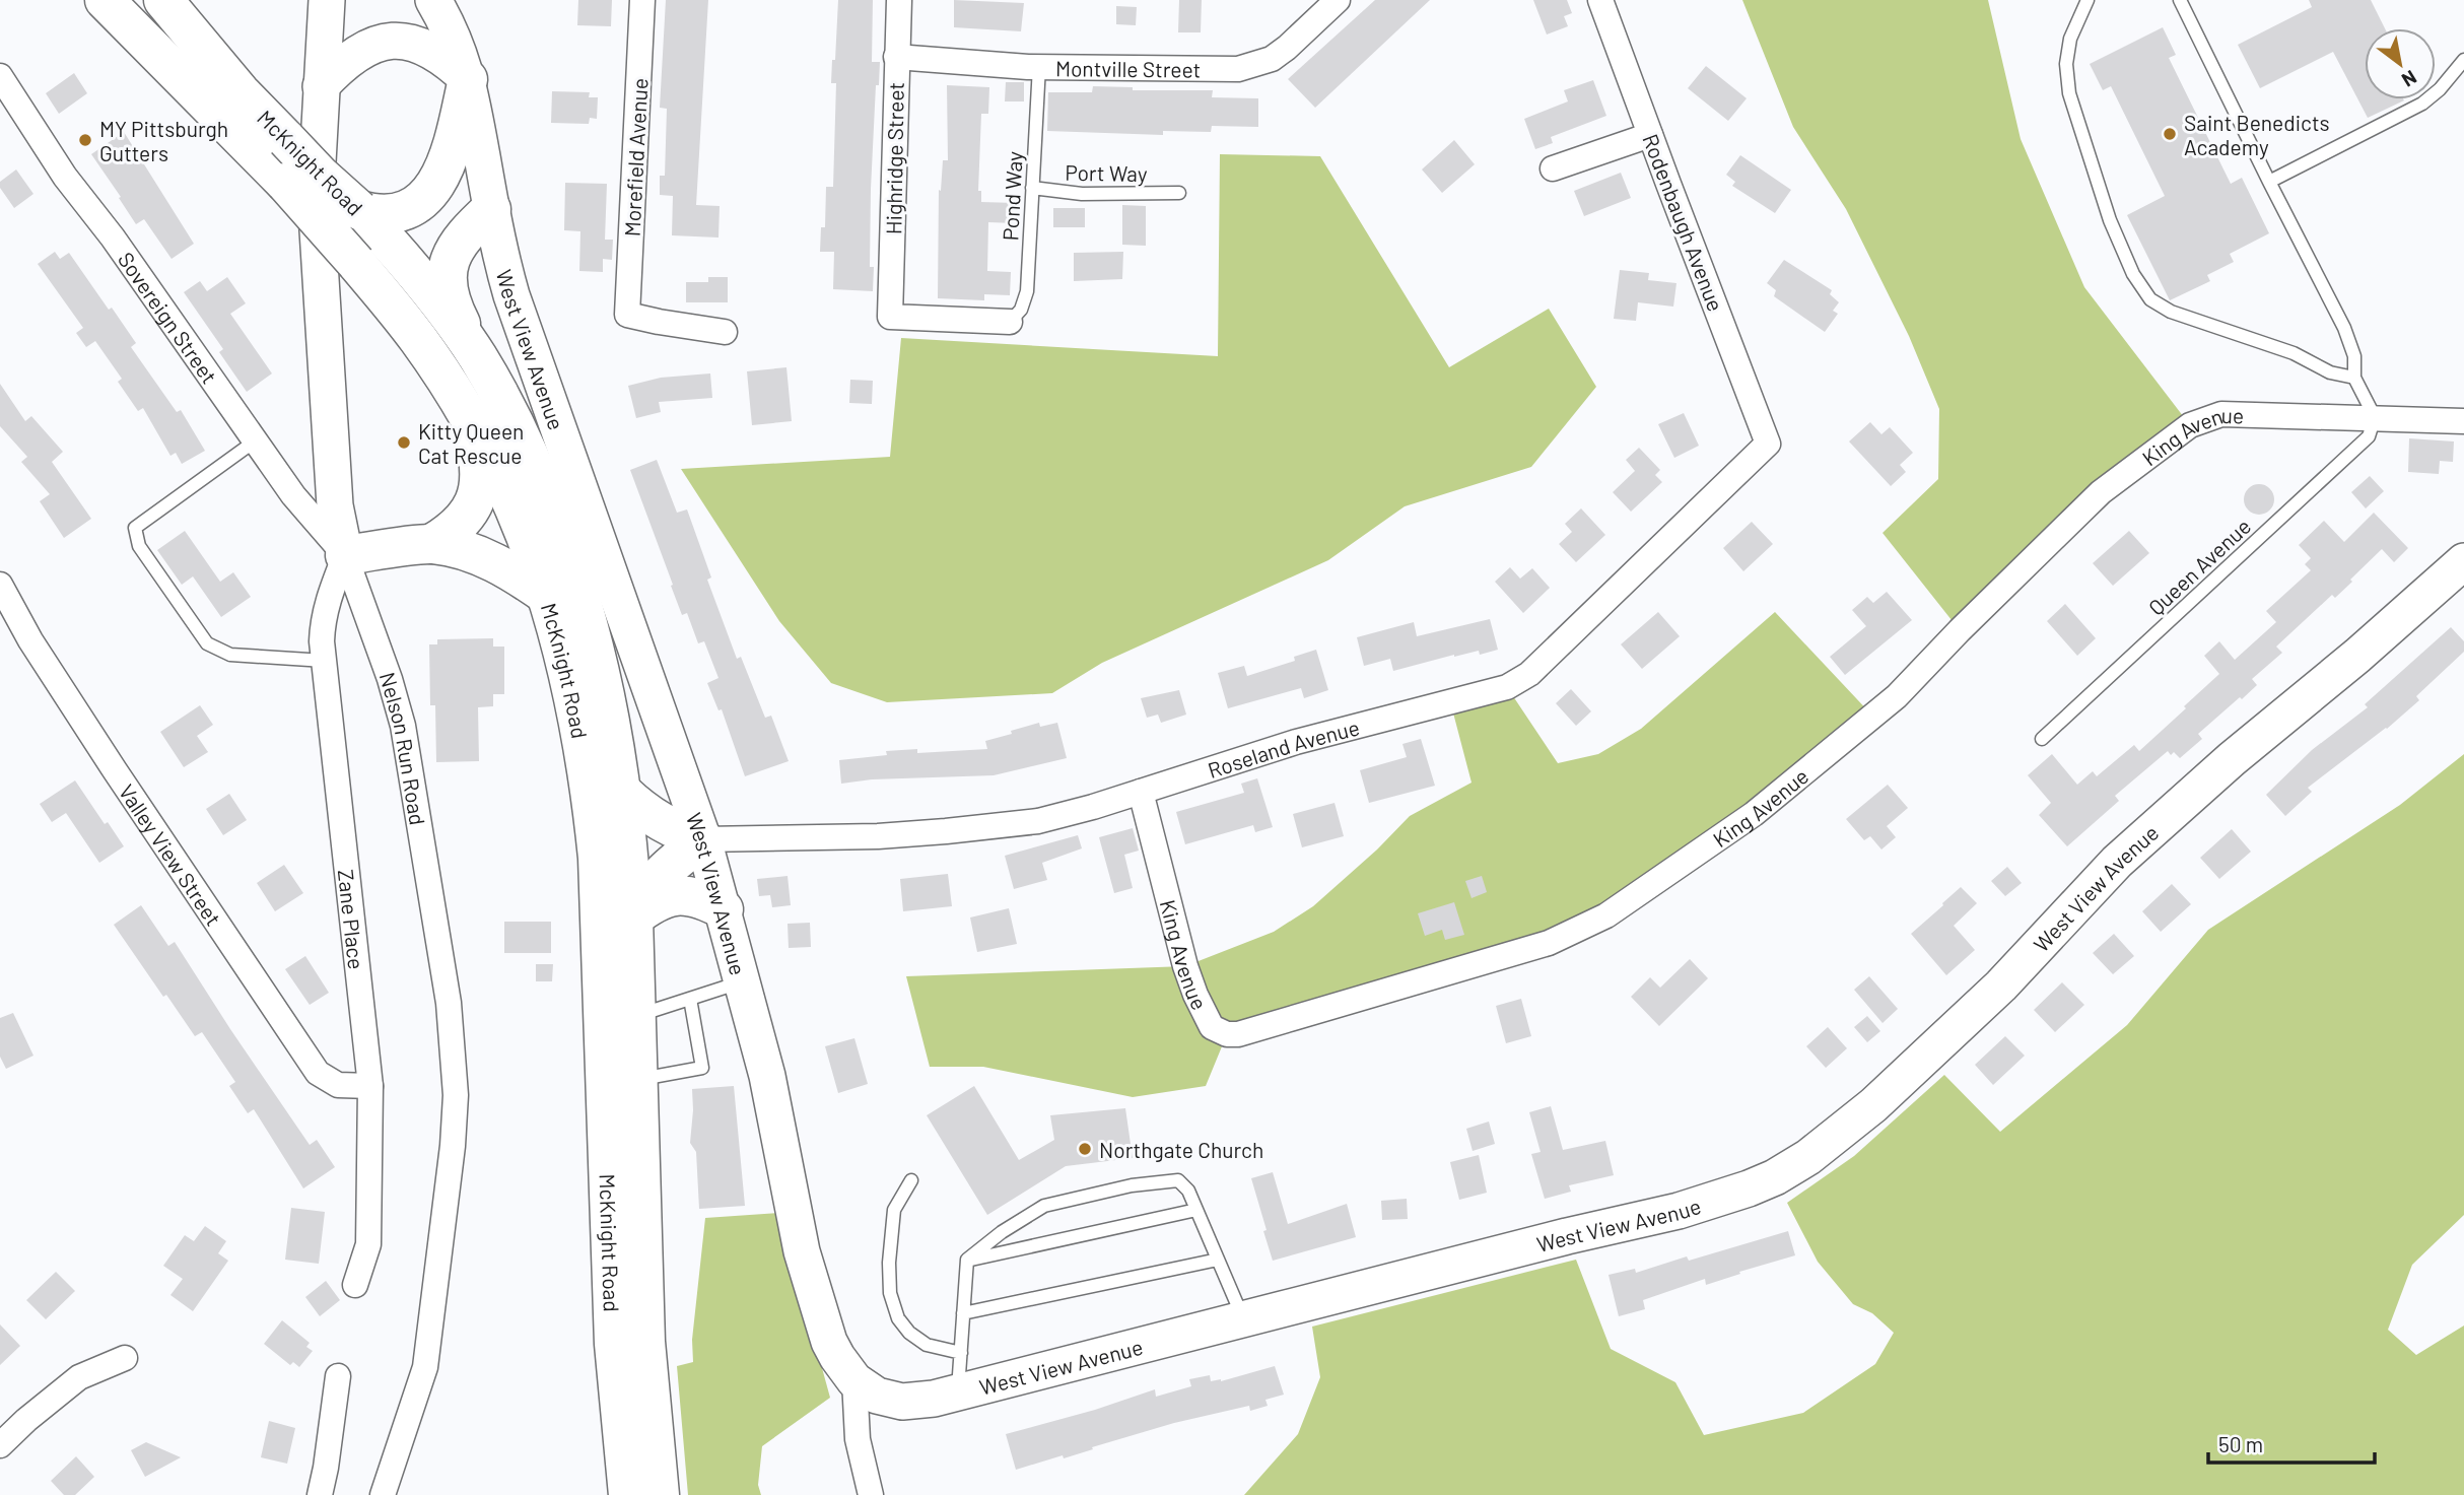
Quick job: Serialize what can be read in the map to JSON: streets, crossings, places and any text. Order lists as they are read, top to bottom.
{
  "streets": {
    "highway": ["McKnight Road"],
    "street": [
      "Montville Street",
      "Morefield Avenue",
      "Highridge Street",
      "Rodenbaugh Avenue",
      "Sovereign Street",
      "West View Avenue",
      "King Avenue",
      "Nelson Run Road",
      "Roseland Avenue",
      "Valley View Street",
      "Zane Place"
    ],
    "lane": ["Port Way", "Pond Way", "Queen Avenue"]
  },
  "crossings": [
    ["Montville Street", "Highridge Street"],
    ["Montville Street", "Pond Way"],
    ["Highridge Street", "Pond Way"],
    ["Port Way", "Pond Way"],
    ["Rodenbaugh Avenue", "Roseland Avenue"],
    ["Sovereign Street", "Nelson Run Road"],
    ["Sovereign Street", "Zane Place"],
    ["West View Avenue", "Roseland Avenue"],
    ["King Avenue", "Queen Avenue"],
    ["King Avenue", "Roseland Avenue"],
    ["Nelson Run Road", "Zane Place"],
    ["Valley View Street", "Zane Place"]
  ],
  "places": [
    "Saint Benedicts Academy",
    "MY Pittsburgh Gutters",
    "Kitty Queen Cat Rescue",
    "Northgate Church"
  ],
  "scale_bar": "50 m",
  "north": "bottom right"
}
